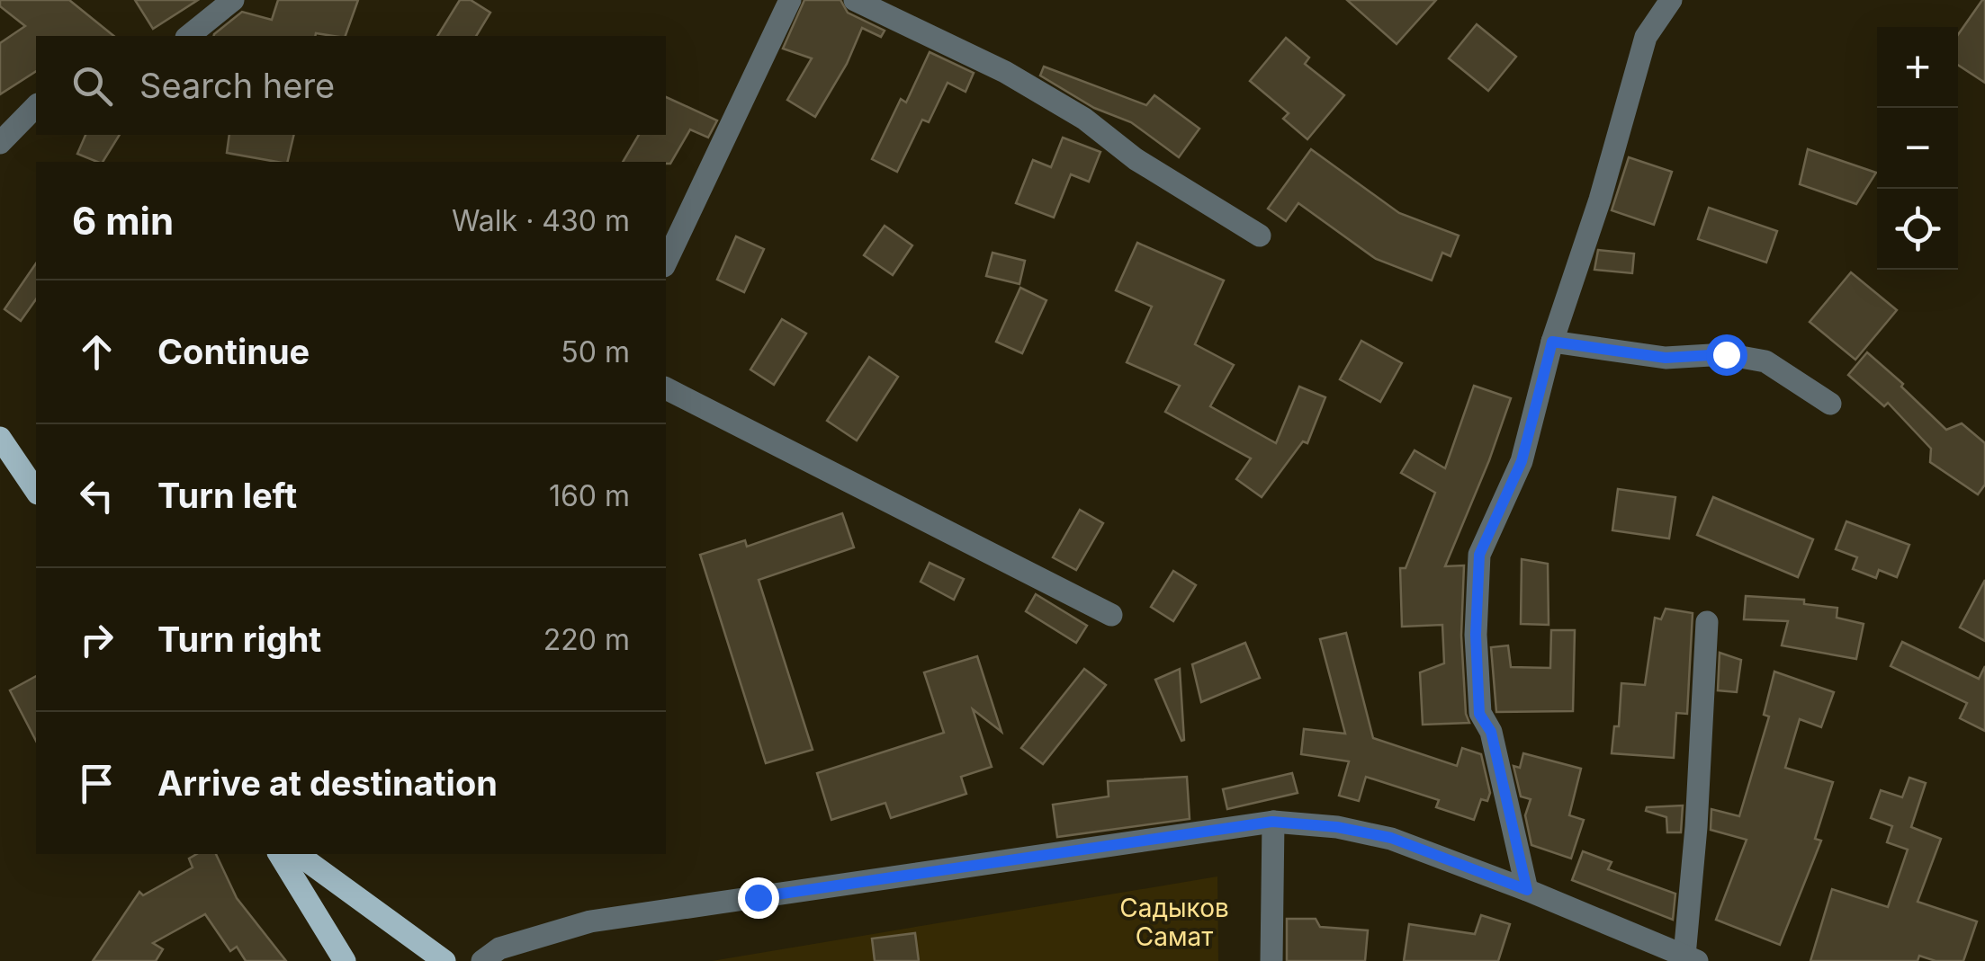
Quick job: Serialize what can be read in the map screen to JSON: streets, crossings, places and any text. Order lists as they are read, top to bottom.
{
  "parks": ["Садыков Самат"],
  "page": {
    "map_buttons": ["+", "−"],
    "search": "Search here",
    "heading": ["6 min", "Walk · 430 m"],
    "list": [
      ["Continue", "50 m"],
      ["Turn left", "160 m"],
      ["Turn right", "220 m"],
      "Arrive at destination"
    ]
  }
}
